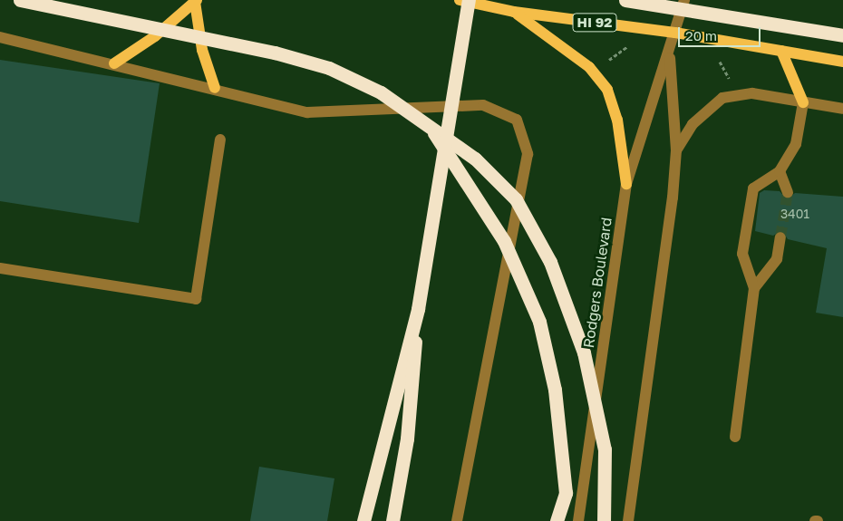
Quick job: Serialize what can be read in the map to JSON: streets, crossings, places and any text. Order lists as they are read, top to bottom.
{
  "streets": {
    "main road": ["HI 92"],
    "street": ["Rodgers Boulevard"]
  },
  "crossings": [
    ["HI 92", "Rodgers Boulevard"]
  ],
  "house_numbers": ["3401"],
  "scale_bar": "20 m"
}
